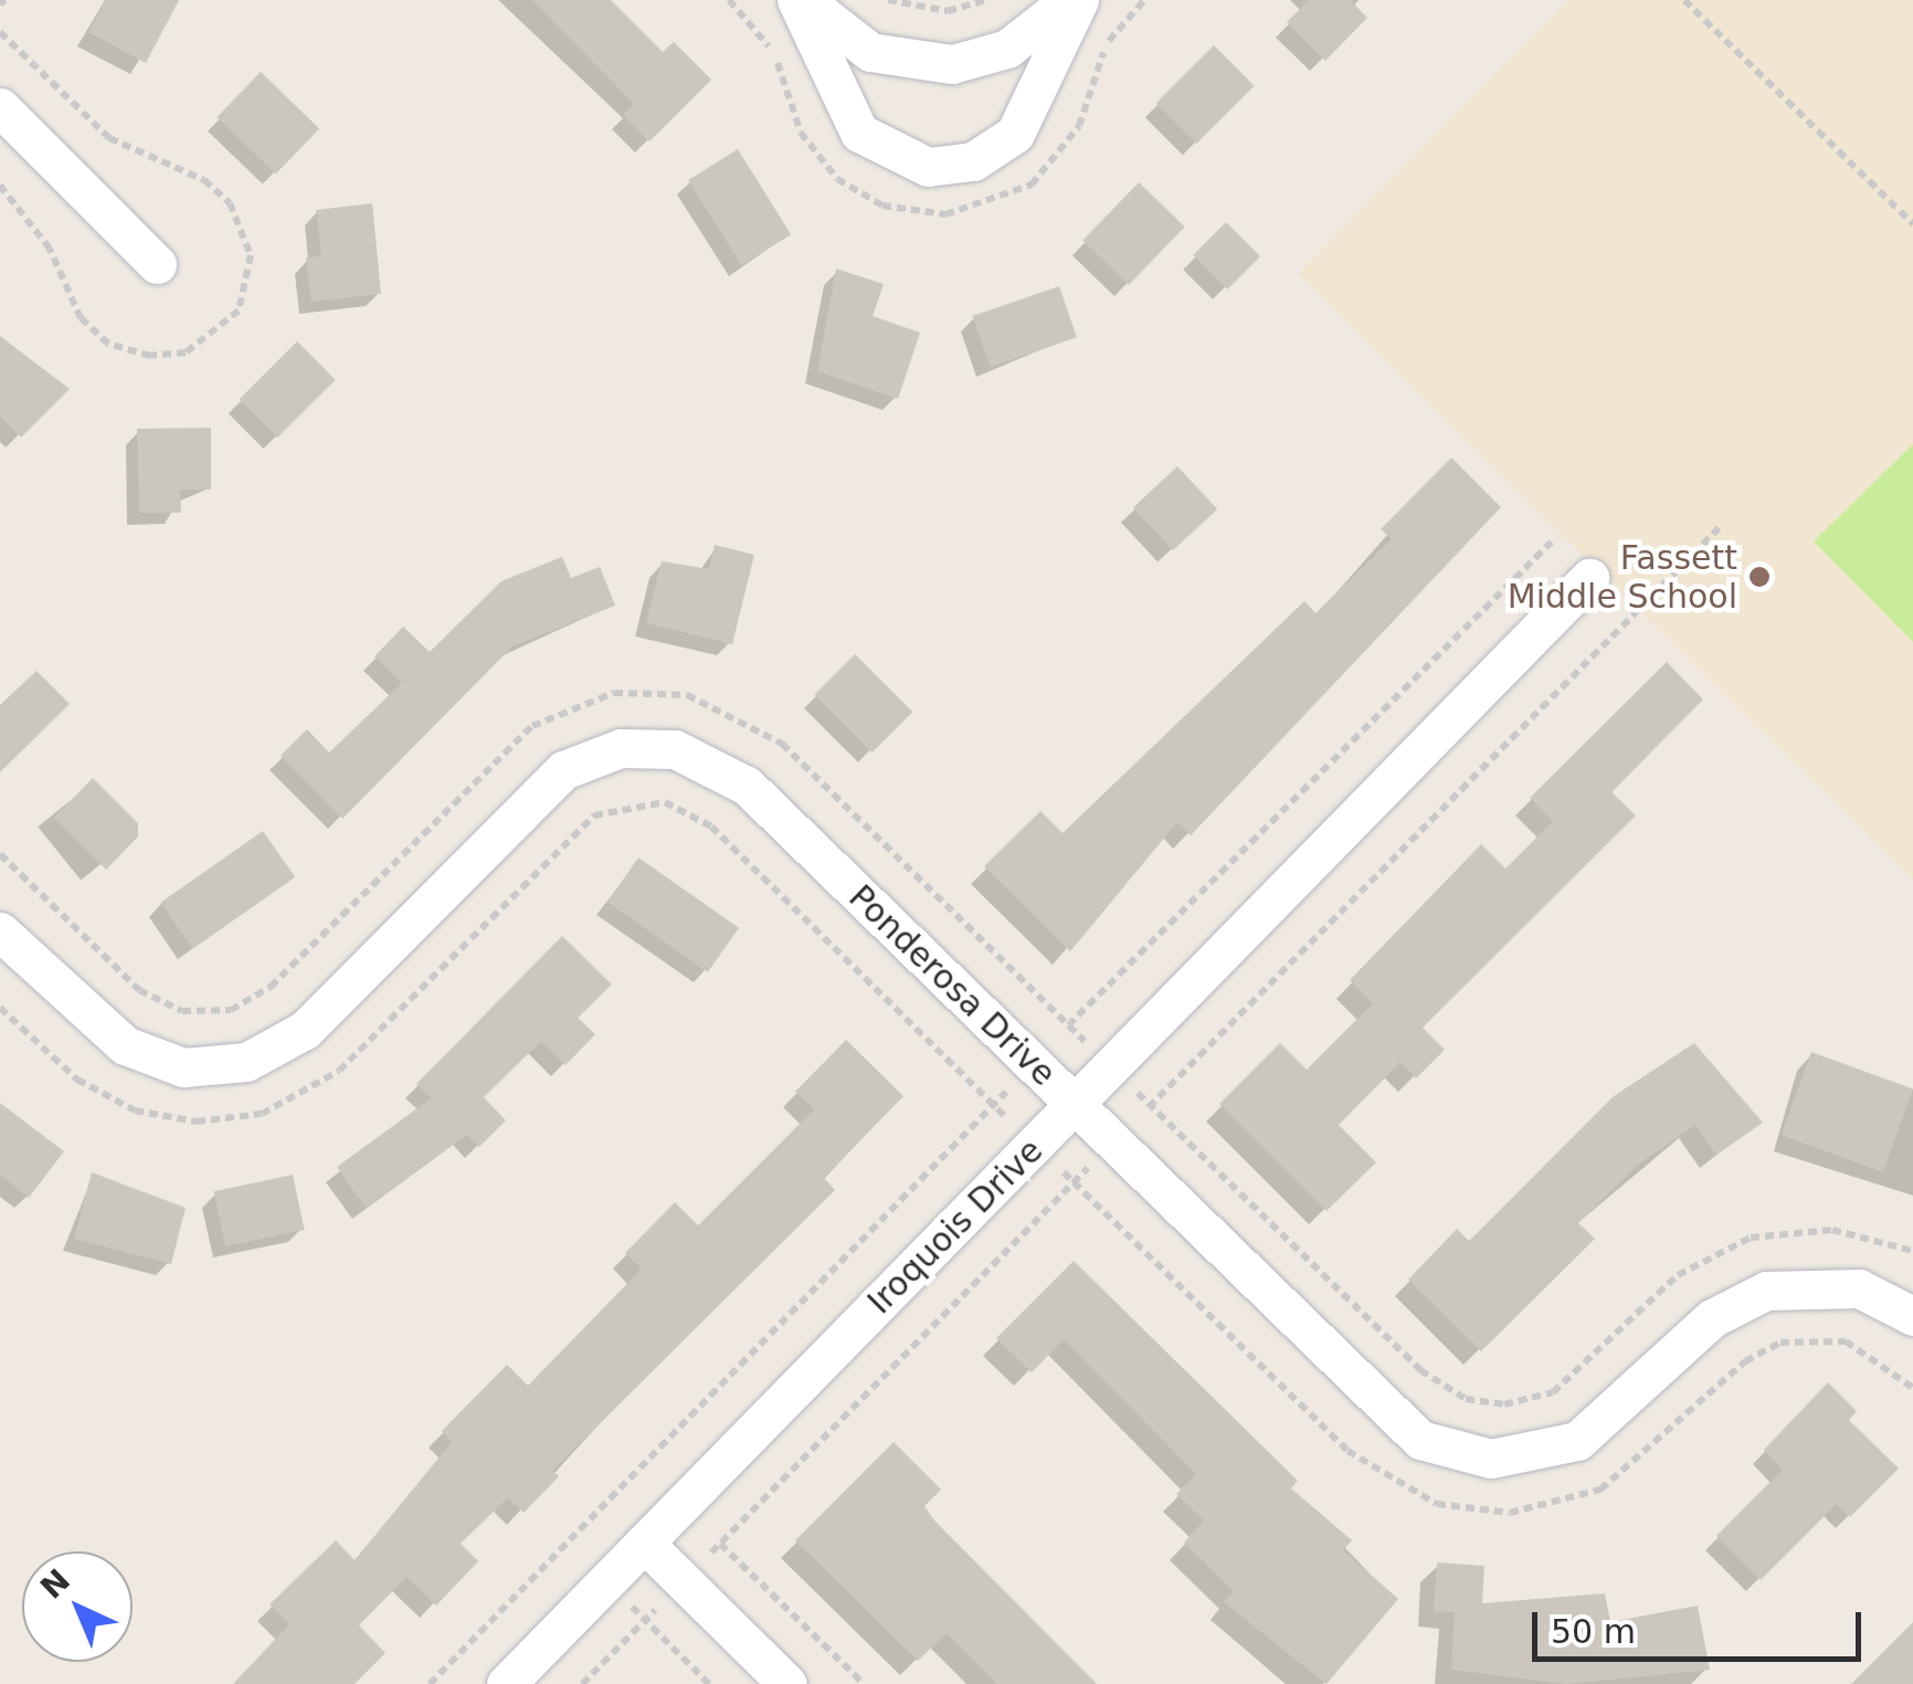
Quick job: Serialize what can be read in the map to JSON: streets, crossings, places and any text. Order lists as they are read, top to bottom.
{
  "streets": {
    "street": ["Ponderosa Drive", "Iroquois Drive"]
  },
  "crossings": [
    ["Ponderosa Drive", "Iroquois Drive"]
  ],
  "places": ["Fassett Middle School"],
  "scale_bar": "50 m",
  "north": "top left"
}
